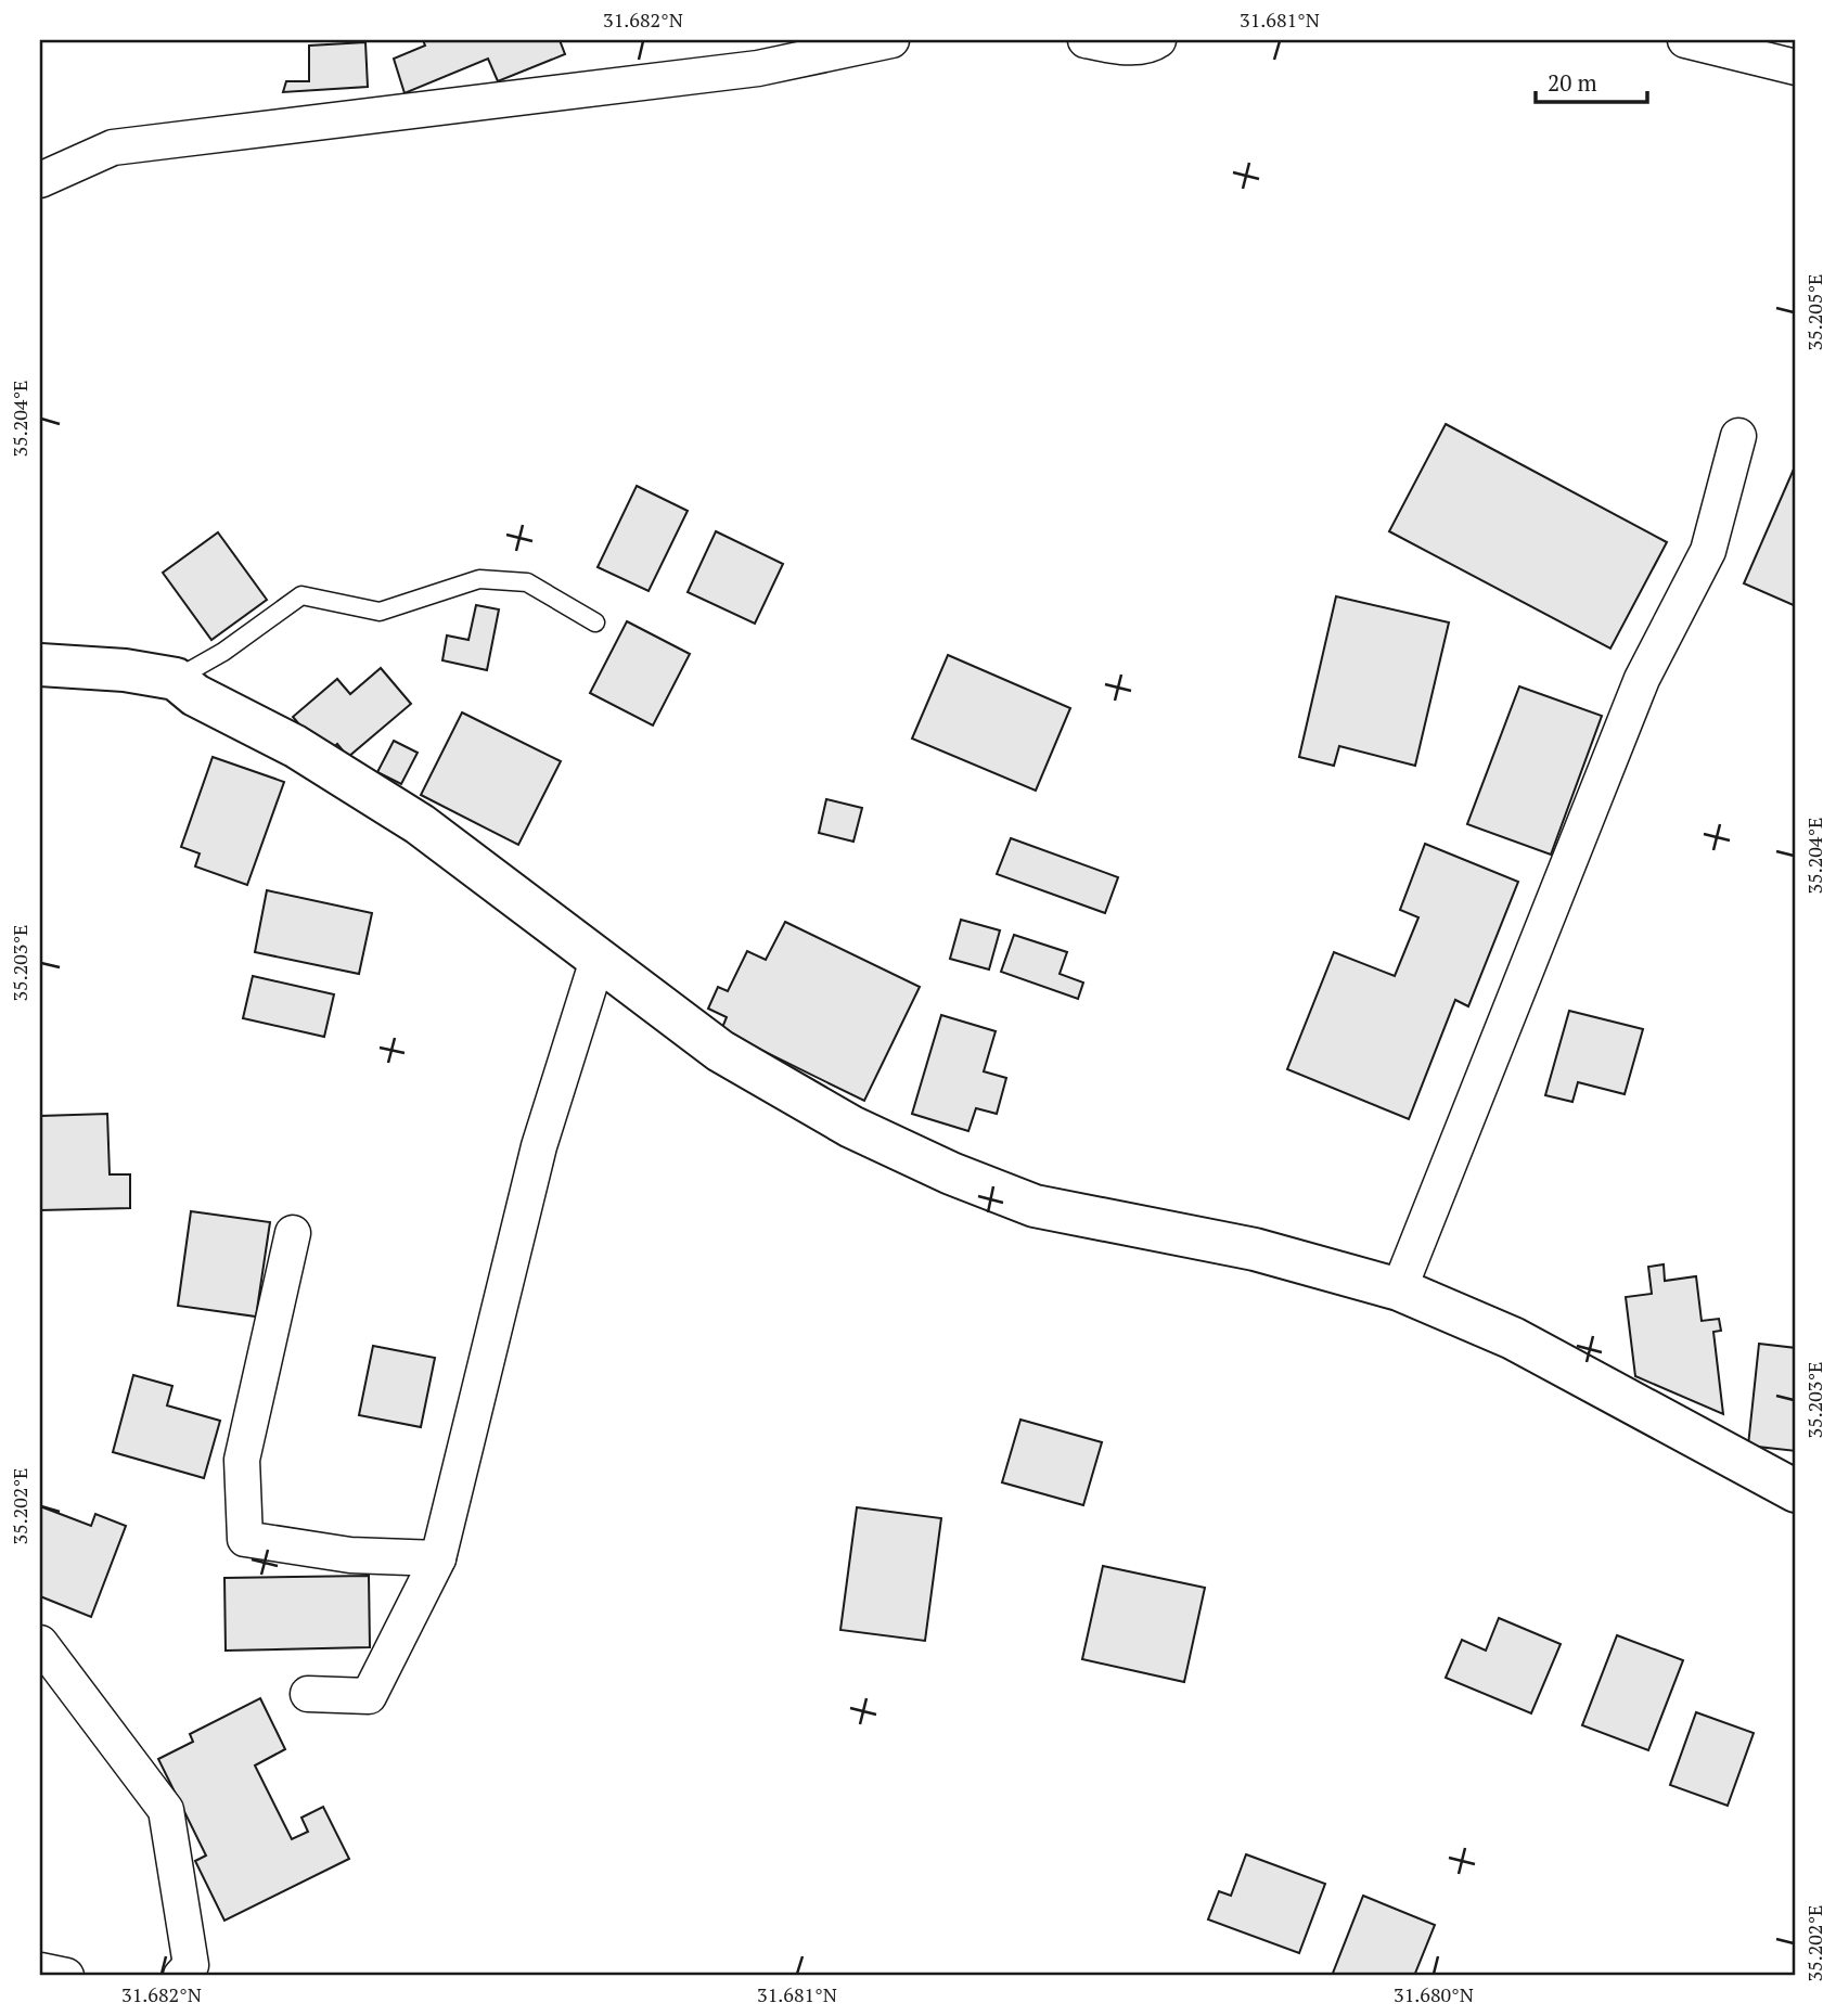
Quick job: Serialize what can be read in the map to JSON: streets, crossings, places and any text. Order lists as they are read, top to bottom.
{
  "scale_bar": "20 m",
  "coordinates": [
    "31.682°N",
    "31.681°N",
    "35.205°E",
    "35.204°E",
    "35.203°E",
    "35.202°E",
    "31.680°N"
  ]
}
